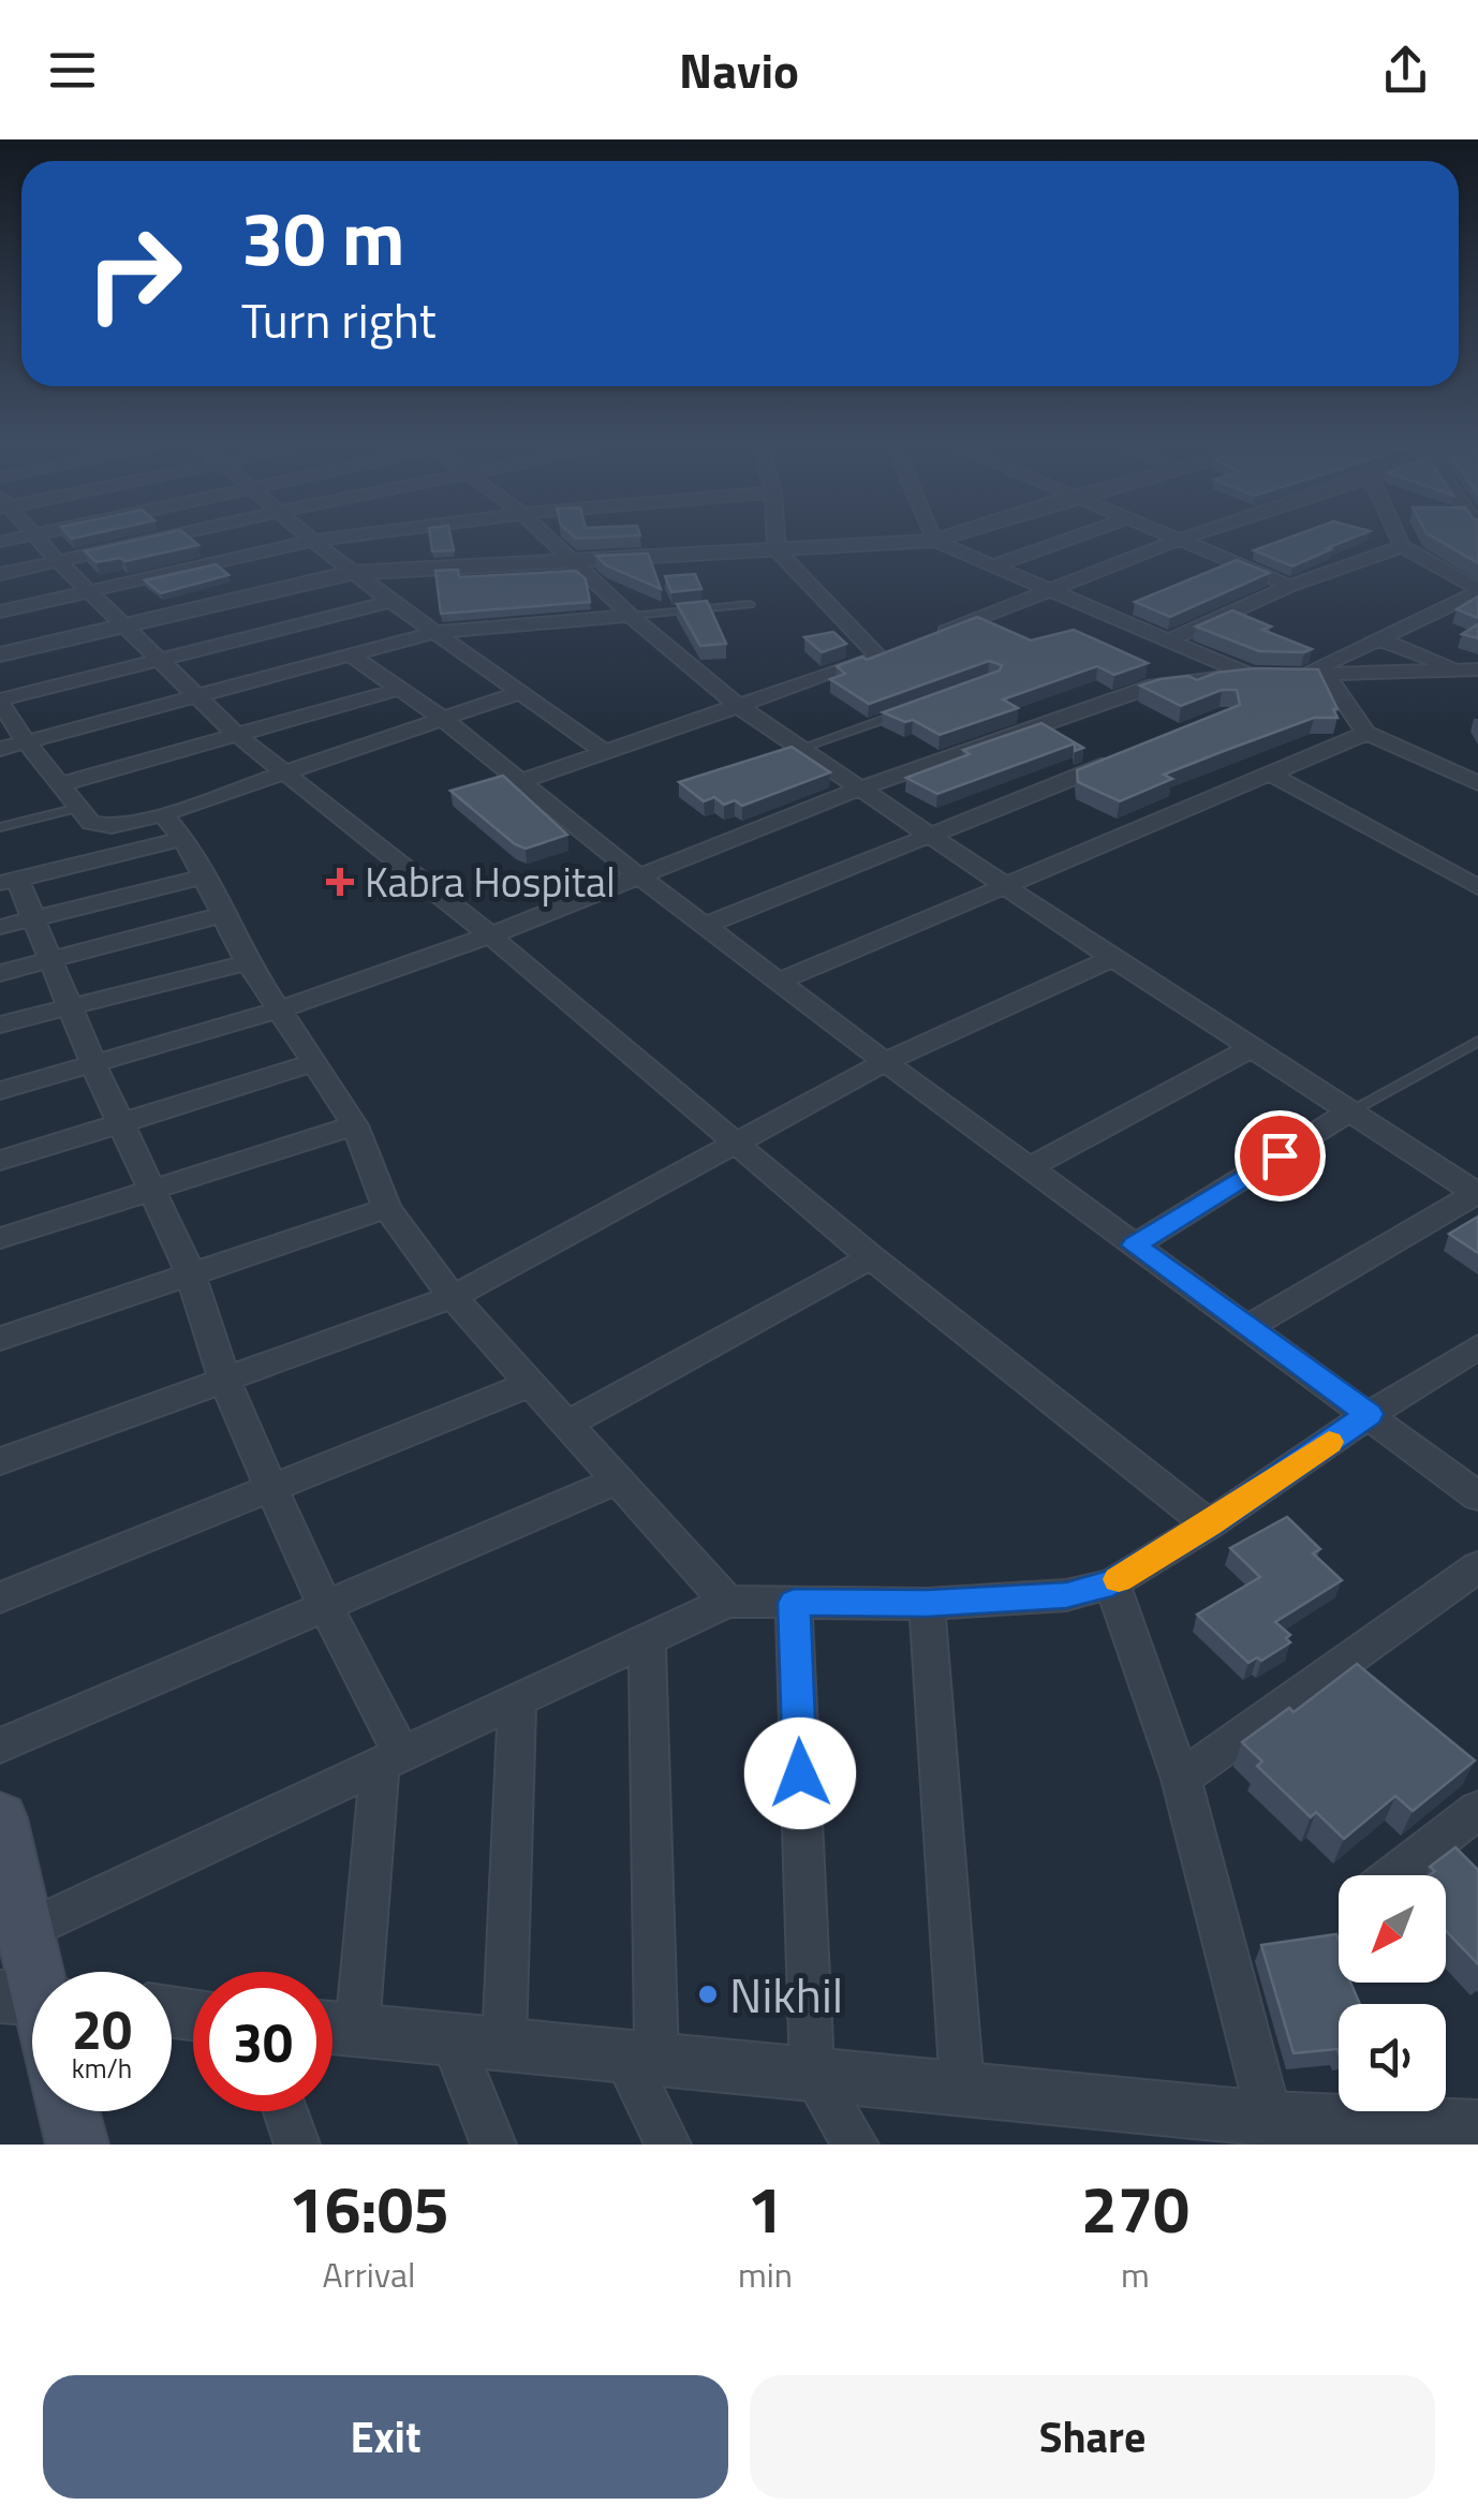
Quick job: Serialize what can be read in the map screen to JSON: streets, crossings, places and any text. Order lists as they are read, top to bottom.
{
  "places": {
    "health": ["Kabra Hospital"],
    "other": ["Nikhil"]
  },
  "north": "bottom left",
  "page": {
    "header": "Navio",
    "turn": ["30 m", "Turn right"],
    "speed": "20 km/h",
    "limit": "30",
    "eta": [
      "16:05",
      "Arrival",
      "1",
      "min",
      "270",
      "m"
    ],
    "buttons": ["Exit", "Share"]
  }
}
